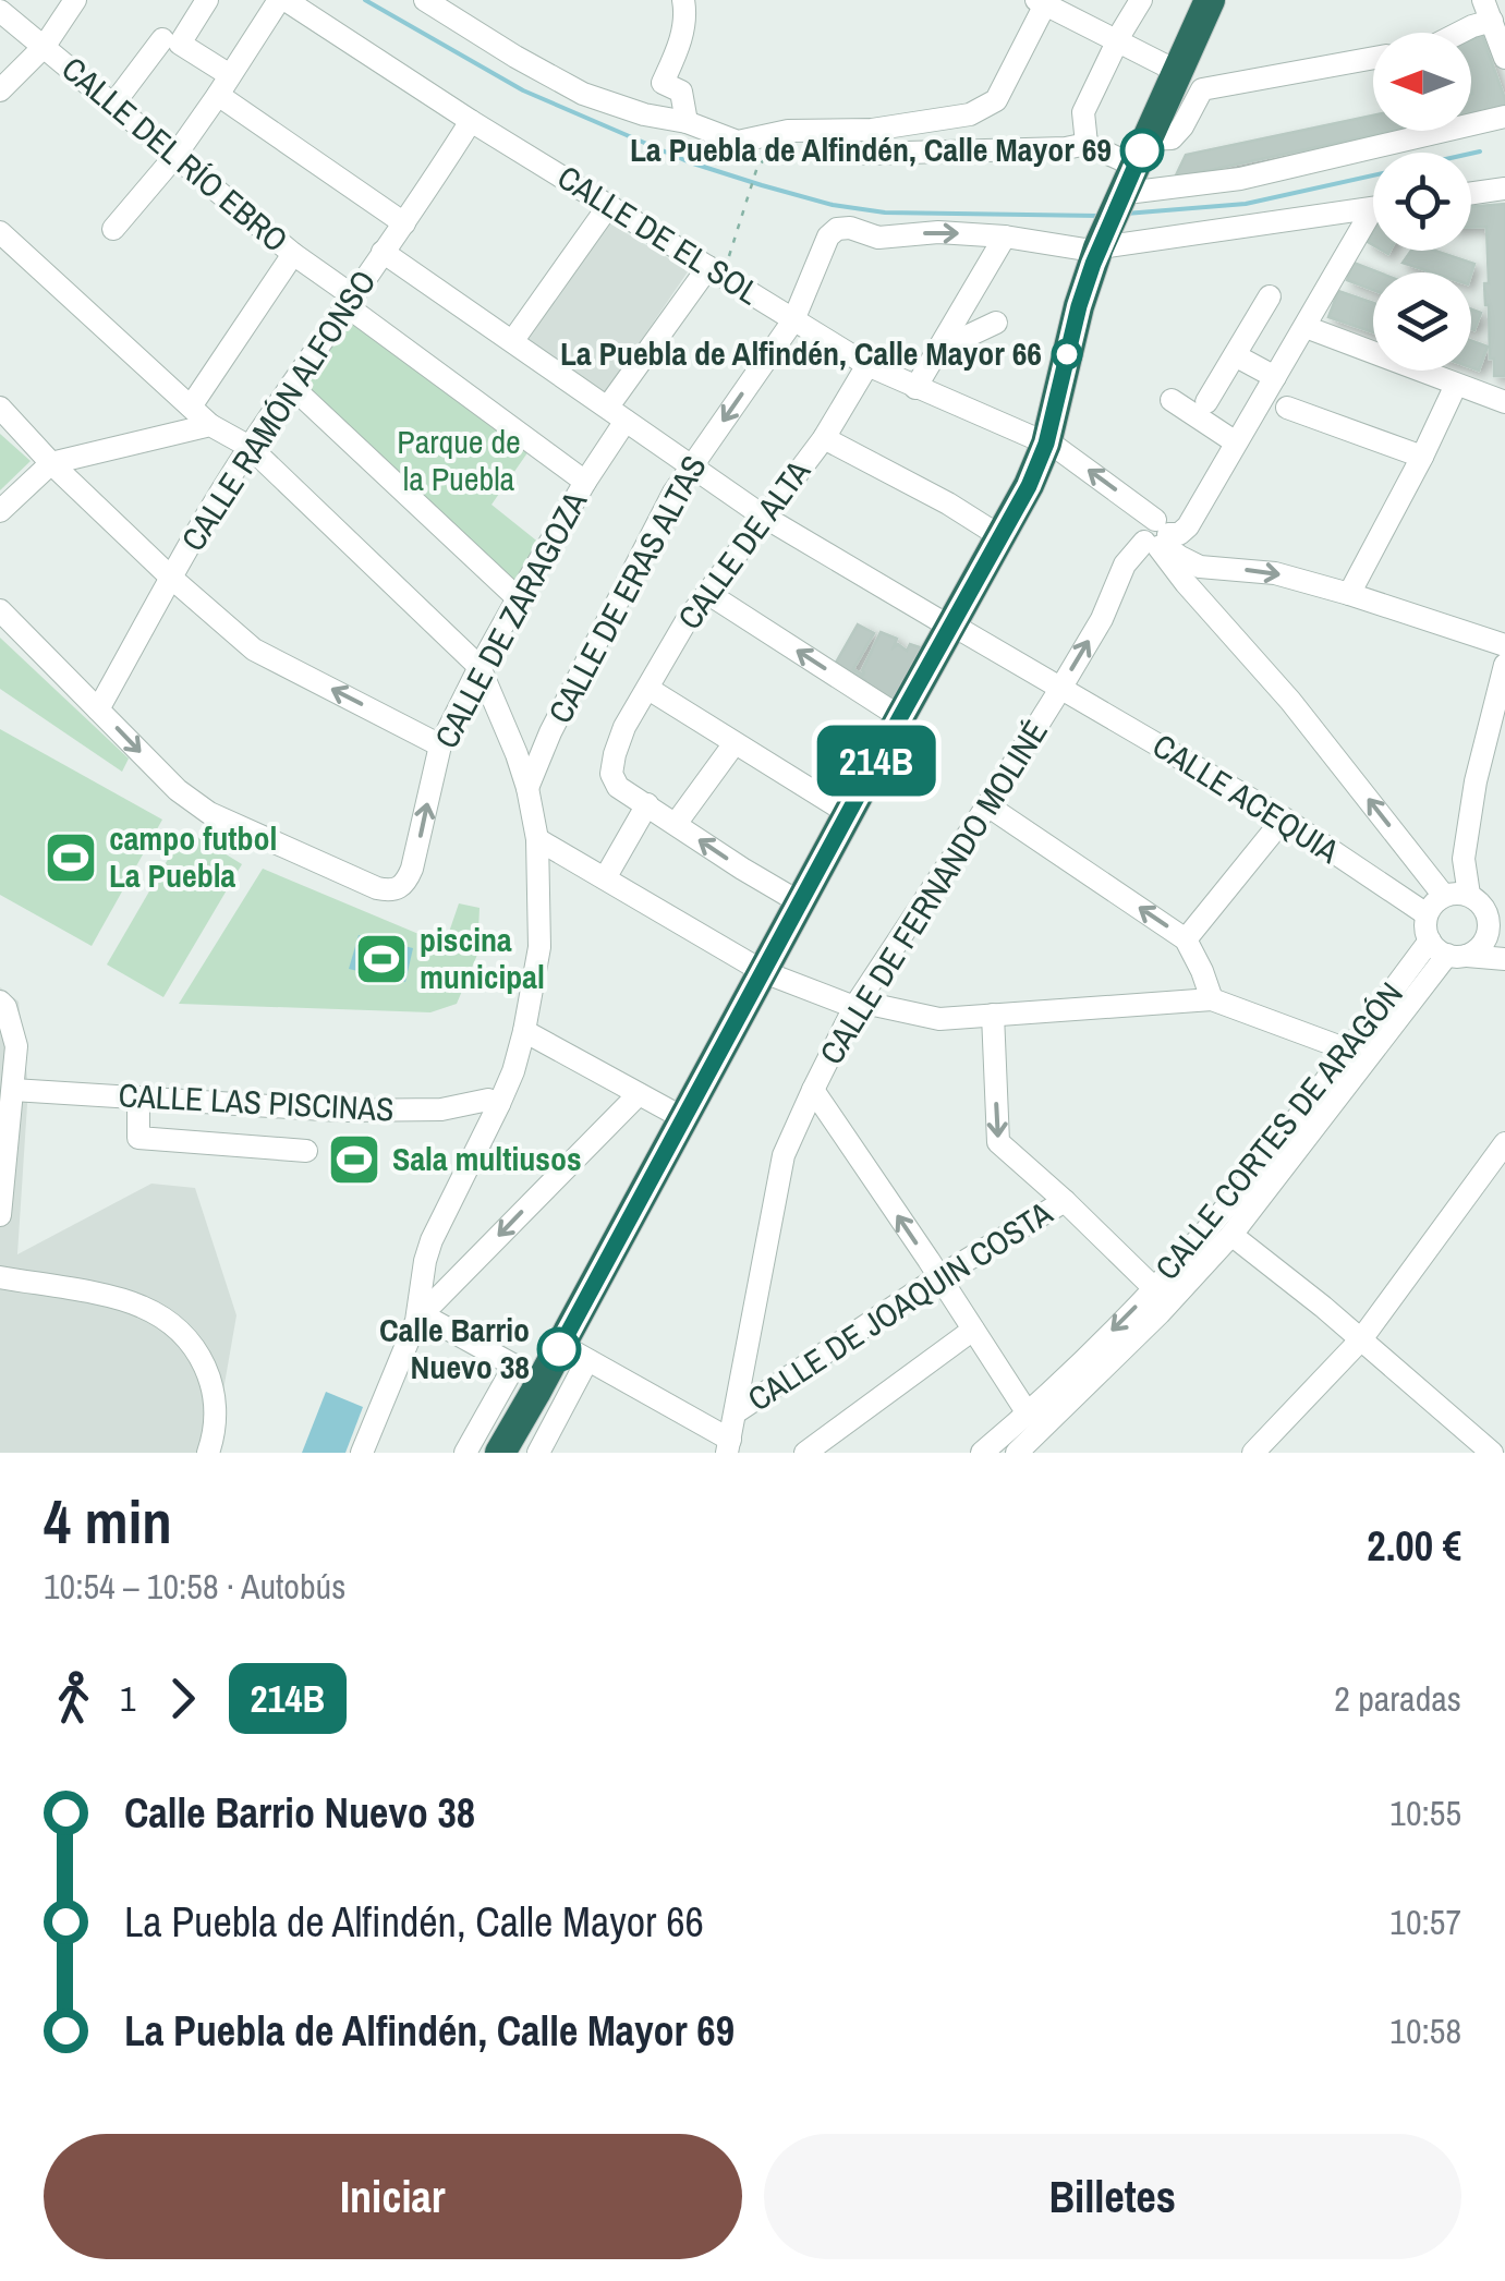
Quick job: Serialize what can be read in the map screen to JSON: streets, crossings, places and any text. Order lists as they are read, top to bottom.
{
  "streets": {
    "street": [
      "CALLE DEL RÍO EBRO",
      "CALLE DE EL SOL",
      "CALLE RAMÓN ALFONSO",
      "CALLE DE ALTA",
      "CALLE DE ERAS ALTAS",
      "CALLE DE ZARAGOZA",
      "CALLE ACEQUIA",
      "CALLE DE FERNANDO MOLINÉ",
      "CALLE LAS PISCINAS",
      "CALLE CORTES DE ARAGÓN",
      "CALLE DE JOAQUIN COSTA"
    ]
  },
  "crossings": [
    ["CALLE DEL RÍO EBRO", "CALLE RAMÓN ALFONSO"],
    ["CALLE DEL RÍO EBRO", "CALLE DE ZARAGOZA"],
    ["CALLE DE EL SOL", "CALLE RAMÓN ALFONSO"],
    ["CALLE DE EL SOL", "CALLE DE ALTA"],
    ["CALLE DE EL SOL", "CALLE DE ERAS ALTAS"],
    ["CALLE DE EL SOL", "CALLE DE ZARAGOZA"],
    ["CALLE DE EL SOL", "CALLE ACEQUIA"],
    ["CALLE DE EL SOL", "CALLE DE FERNANDO MOLINÉ"],
    ["CALLE DE EL SOL", "CALLE CORTES DE ARAGÓN"],
    ["CALLE RAMÓN ALFONSO", "CALLE DE ZARAGOZA"],
    ["CALLE RAMÓN ALFONSO", "CALLE ACEQUIA"],
    ["CALLE DE ALTA", "CALLE ACEQUIA"],
    ["CALLE DE ERAS ALTAS", "CALLE ACEQUIA"],
    ["CALLE DE ZARAGOZA", "CALLE ACEQUIA"],
    ["CALLE ACEQUIA", "CALLE DE FERNANDO MOLINÉ"],
    ["CALLE ACEQUIA", "CALLE CORTES DE ARAGÓN"],
    ["CALLE DE FERNANDO MOLINÉ", "CALLE DE JOAQUIN COSTA"]
  ],
  "one_way": ["CALLE DE EL SOL"],
  "parks": ["Parque de la Puebla"],
  "places": {
    "other": ["La Puebla de Alfindén, Calle Mayor 69", "La Puebla de Alfindén, Calle Mayor 66", "Calle Barrio Nuevo 38"],
    "sports": ["campo futbol La Puebla", "piscina municipal", "Sala multiusos"]
  },
  "lines": ["bus line 214B"],
  "north": "left",
  "page": {
    "on_map": "214B",
    "heading": ["4 min", "10:54 – 10:58 · Autobús", "2.00 €"],
    "legs": ["1", "214B", "2 paradas"],
    "list": [
      {
        "name": "Calle Barrio Nuevo 38",
        "value": "10:55"
      },
      {
        "name": "La Puebla de Alfindén, Calle Mayor 66",
        "value": "10:57"
      },
      {
        "name": "La Puebla de Alfindén, Calle Mayor 69",
        "value": "10:58"
      }
    ],
    "buttons": ["Iniciar", "Billetes"]
  }
}
